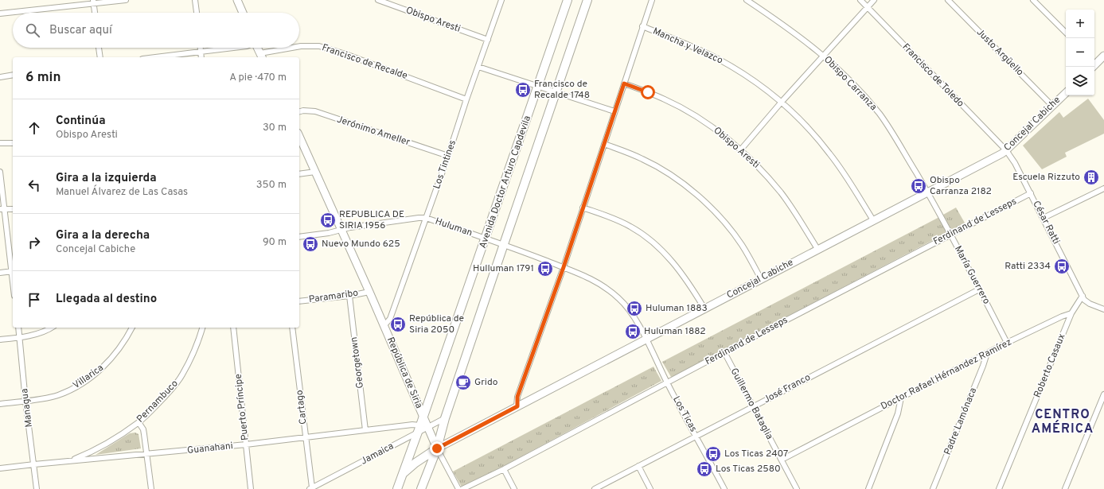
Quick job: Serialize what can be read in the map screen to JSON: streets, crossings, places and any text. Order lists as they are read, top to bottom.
{
  "streets": {
    "main road": ["Concejal Cabiche", "Avenida Doctor Arturo Capdevila", "República de Siria"],
    "street": [
      "Obispo Aresti",
      "Mancha y Velazco",
      "Justo Argüello",
      "Francisco de Recalde",
      "Francisco de Toledo",
      "Obispo Carranza",
      "Jerónimo Ameller",
      "Los Tintines",
      "Ferdinand de Lesseps",
      "César Ratti",
      "Huluman",
      "María Guerrero",
      "Paramaribo",
      "Georgetown",
      "Roberto Casaux",
      "Doctor Rafael Hérnandez Ramírez",
      "Villarica",
      "José Franco",
      "Pernambuco",
      "Guillermo Bataglia",
      "Puerto Príncipe",
      "Cartago",
      "Managua",
      "Los Ticas",
      "Padre Lamónaca",
      "Guanahani",
      "Jamaica"
    ]
  },
  "crossings": [
    ["Obispo Aresti", "Concejal Cabiche"],
    ["Obispo Aresti", "Los Tintines"],
    ["Mancha y Velazco", "Concejal Cabiche"],
    ["Justo Argüello", "Concejal Cabiche"],
    ["Francisco de Recalde", "Los Tintines"],
    ["Francisco de Toledo", "Concejal Cabiche"],
    ["Francisco de Toledo", "César Ratti"],
    ["Obispo Carranza", "Concejal Cabiche"],
    ["Obispo Carranza", "María Guerrero"],
    ["Concejal Cabiche", "Avenida Doctor Arturo Capdevila"],
    ["Concejal Cabiche", "César Ratti"],
    ["Concejal Cabiche", "Huluman"],
    ["Concejal Cabiche", "María Guerrero"],
    ["Concejal Cabiche", "Los Ticas"],
    ["Jerónimo Ameller", "Los Tintines"],
    ["Los Tintines", "Huluman"],
    ["Los Tintines", "República de Siria"],
    ["Avenida Doctor Arturo Capdevila", "Huluman"],
    ["Avenida Doctor Arturo Capdevila", "República de Siria"],
    ["Avenida Doctor Arturo Capdevila", "Guanahani"],
    ["Avenida Doctor Arturo Capdevila", "Jamaica"],
    ["Ferdinand de Lesseps", "César Ratti"],
    ["Ferdinand de Lesseps", "María Guerrero"],
    ["Ferdinand de Lesseps", "Guillermo Bataglia"],
    ["Ferdinand de Lesseps", "Los Ticas"],
    ["Huluman", "República de Siria"],
    ["Huluman", "Los Ticas"],
    ["María Guerrero", "Doctor Rafael Hérnandez Ramírez"],
    ["María Guerrero", "José Franco"],
    ["Paramaribo", "Georgetown"],
    ["Paramaribo", "República de Siria"],
    ["Georgetown", "Guanahani"],
    ["Roberto Casaux", "Doctor Rafael Hérnandez Ramírez"],
    ["Doctor Rafael Hérnandez Ramírez", "Guillermo Bataglia"],
    ["Doctor Rafael Hérnandez Ramírez", "Padre Lamónaca"],
    ["Villarica", "Managua"],
    ["José Franco", "Guillermo Bataglia"],
    ["José Franco", "Los Ticas"],
    ["Pernambuco", "Guanahani"],
    ["Puerto Príncipe", "Guanahani"],
    ["Cartago", "Guanahani"],
    ["Cartago", "Jamaica"],
    ["Managua", "Guanahani"],
    ["Guanahani", "Jamaica"]
  ],
  "districts": ["CENTRO AMÉRICA"],
  "places": {
    "bus stop": [
      "Francisco de Recalde 1748",
      "Obispo Carranza 2182",
      "REPUBLICA DE SIRIA 1956",
      "Nuevo Mundo 625",
      "Ratti 2334",
      "Hulluman 1791",
      "Huluman 1883",
      "República de Siria 2050",
      "Huluman 1882",
      "Los Ticas 2407",
      "Los Ticas 2580"
    ],
    "building": ["Escuela Rizzuto"],
    "cafe": ["Grido"]
  },
  "page": {
    "map_buttons": ["+", "−"],
    "search": "Buscar aquí",
    "heading": ["6 min", "A pie · 470 m"],
    "list": [
      ["Continúa", "Obispo Aresti", "30 m"],
      ["Gira a la izquierda", "Manuel Álvarez de Las Casas", "350 m"],
      ["Gira a la derecha", "Concejal Cabiche", "90 m"],
      "Llegada al destino"
    ]
  }
}
